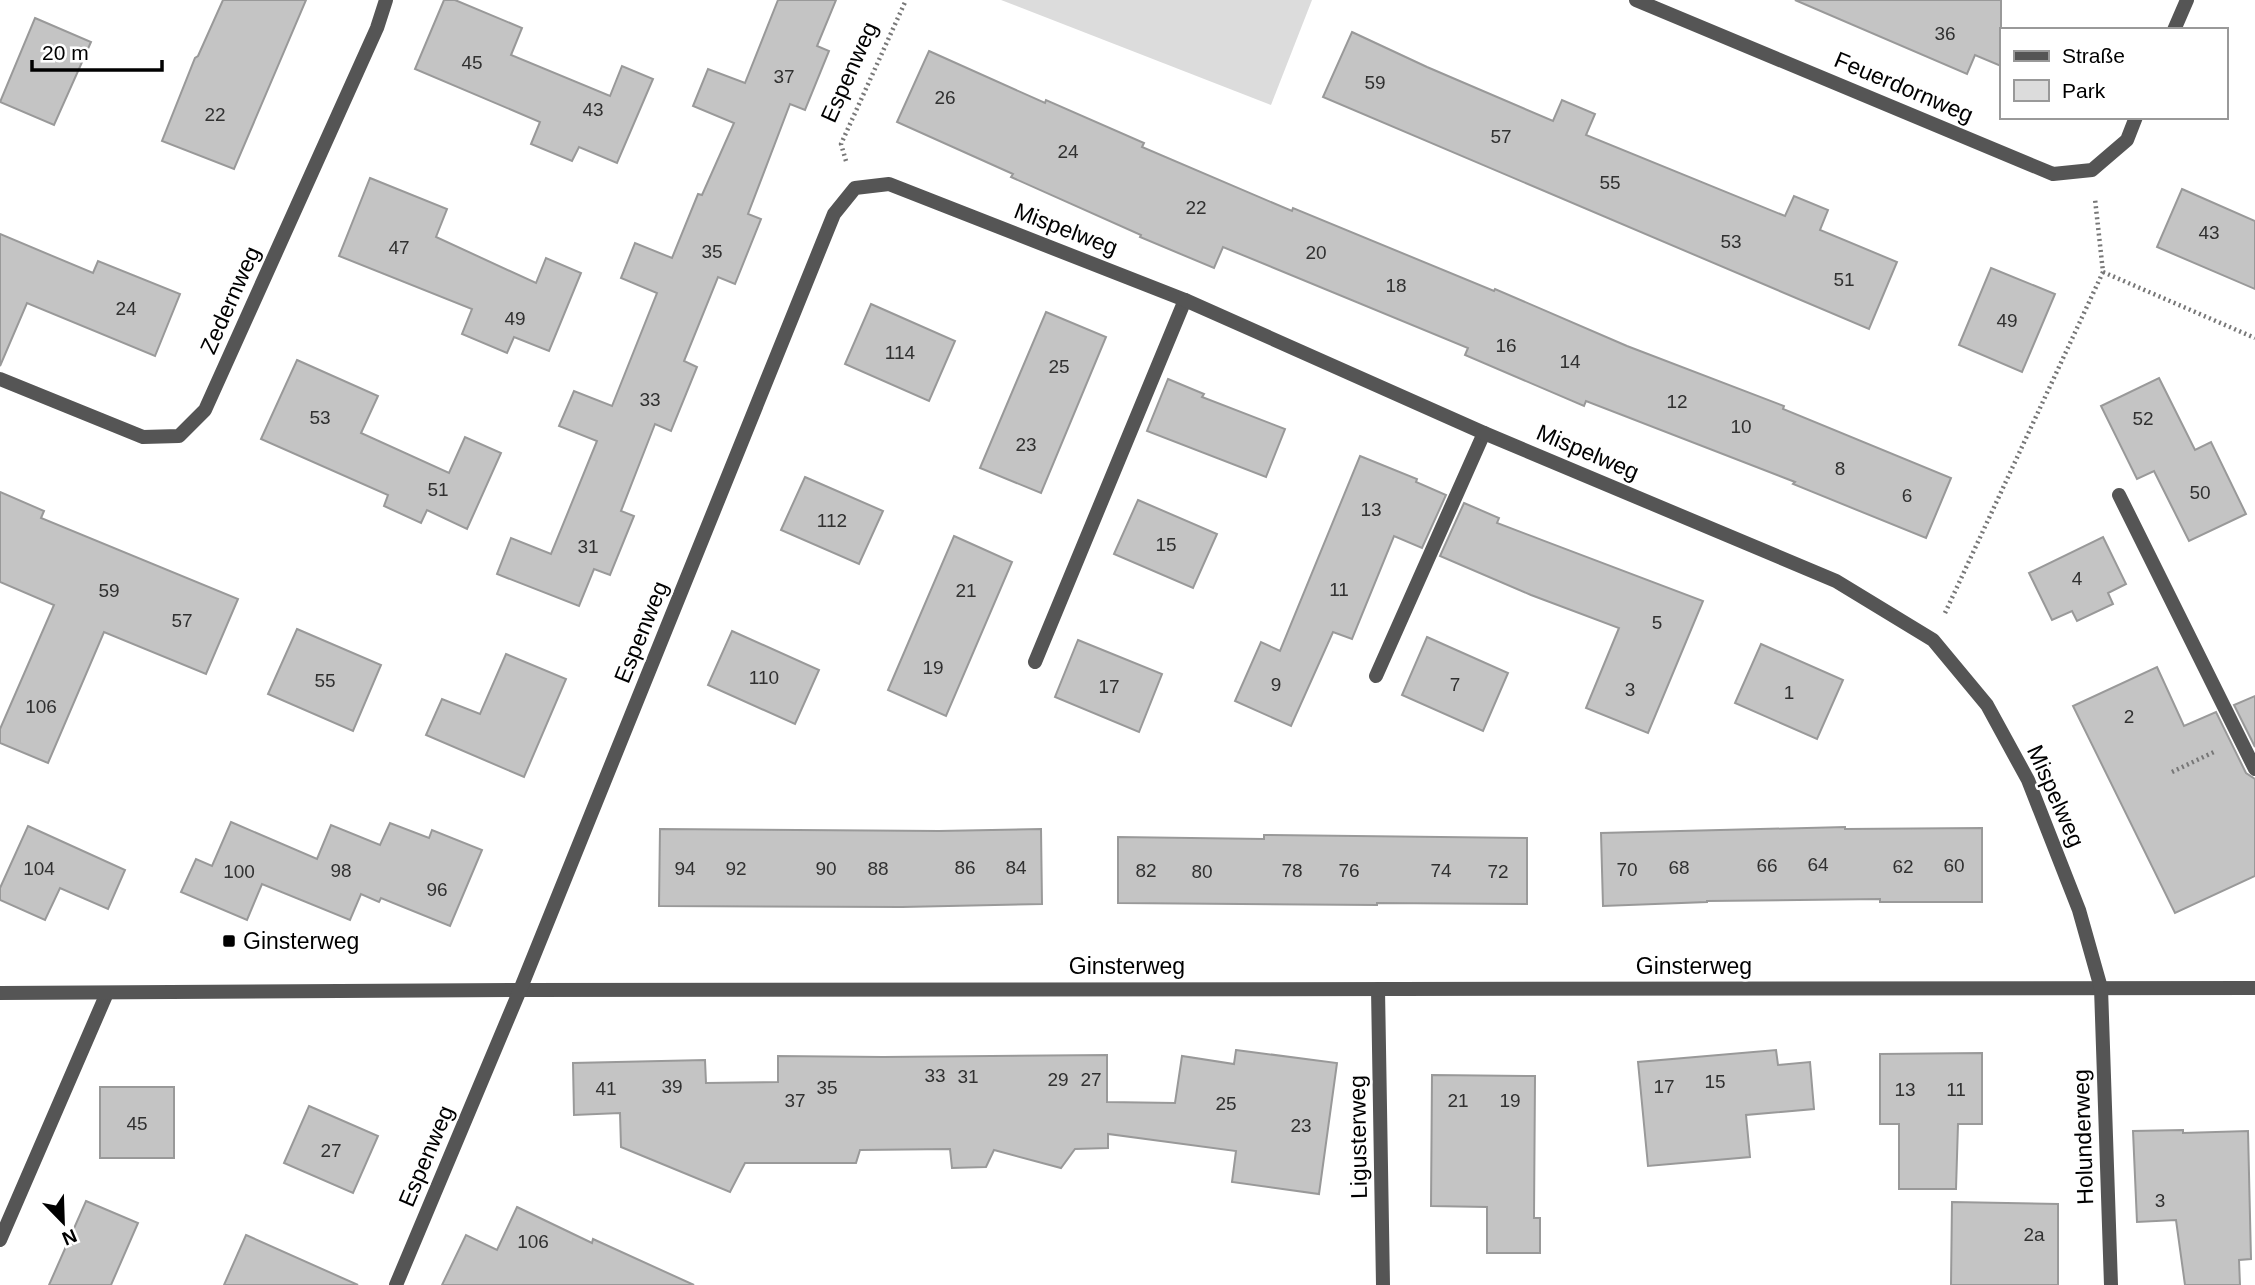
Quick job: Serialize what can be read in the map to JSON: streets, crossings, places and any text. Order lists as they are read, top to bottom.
{
  "streets": {
    "street": [
      "Espenweg",
      "Feuerdornweg",
      "Mispelweg",
      "Zedernweg",
      "Ginsterweg",
      "Ligusterweg",
      "Holunderweg"
    ]
  },
  "crossings": [
    ["Espenweg", "Mispelweg"],
    ["Espenweg", "Ginsterweg"],
    ["Mispelweg", "Ginsterweg"],
    ["Mispelweg", "Holunderweg"],
    ["Ginsterweg", "Ligusterweg"],
    ["Ginsterweg", "Holunderweg"]
  ],
  "places": {
    "transit": ["Ginsterweg"]
  },
  "house_numbers": [
    "36",
    "45",
    "37",
    "59",
    "26",
    "43",
    "22",
    "57",
    "24",
    "55",
    "22",
    "43",
    "53",
    "47",
    "35",
    "20",
    "51",
    "18",
    "24",
    "49",
    "49",
    "16",
    "114",
    "14",
    "25",
    "33",
    "12",
    "53",
    "52",
    "10",
    "23",
    "8",
    "51",
    "50",
    "6",
    "13",
    "112",
    "15",
    "31",
    "4",
    "11",
    "59",
    "21",
    "57",
    "5",
    "19",
    "110",
    "55",
    "9",
    "7",
    "17",
    "3",
    "1",
    "106",
    "2",
    "64",
    "66",
    "60",
    "62",
    "86",
    "84",
    "68",
    "104",
    "94",
    "92",
    "90",
    "88",
    "70",
    "98",
    "82",
    "78",
    "76",
    "74",
    "100",
    "80",
    "72",
    "96",
    "33",
    "31",
    "29",
    "27",
    "15",
    "39",
    "17",
    "35",
    "41",
    "13",
    "11",
    "37",
    "21",
    "19",
    "25",
    "45",
    "23",
    "27",
    "3",
    "2a",
    "106"
  ],
  "legend": ["Straße", "Park"],
  "scale_bar": "20 m",
  "north": "bottom right"
}
